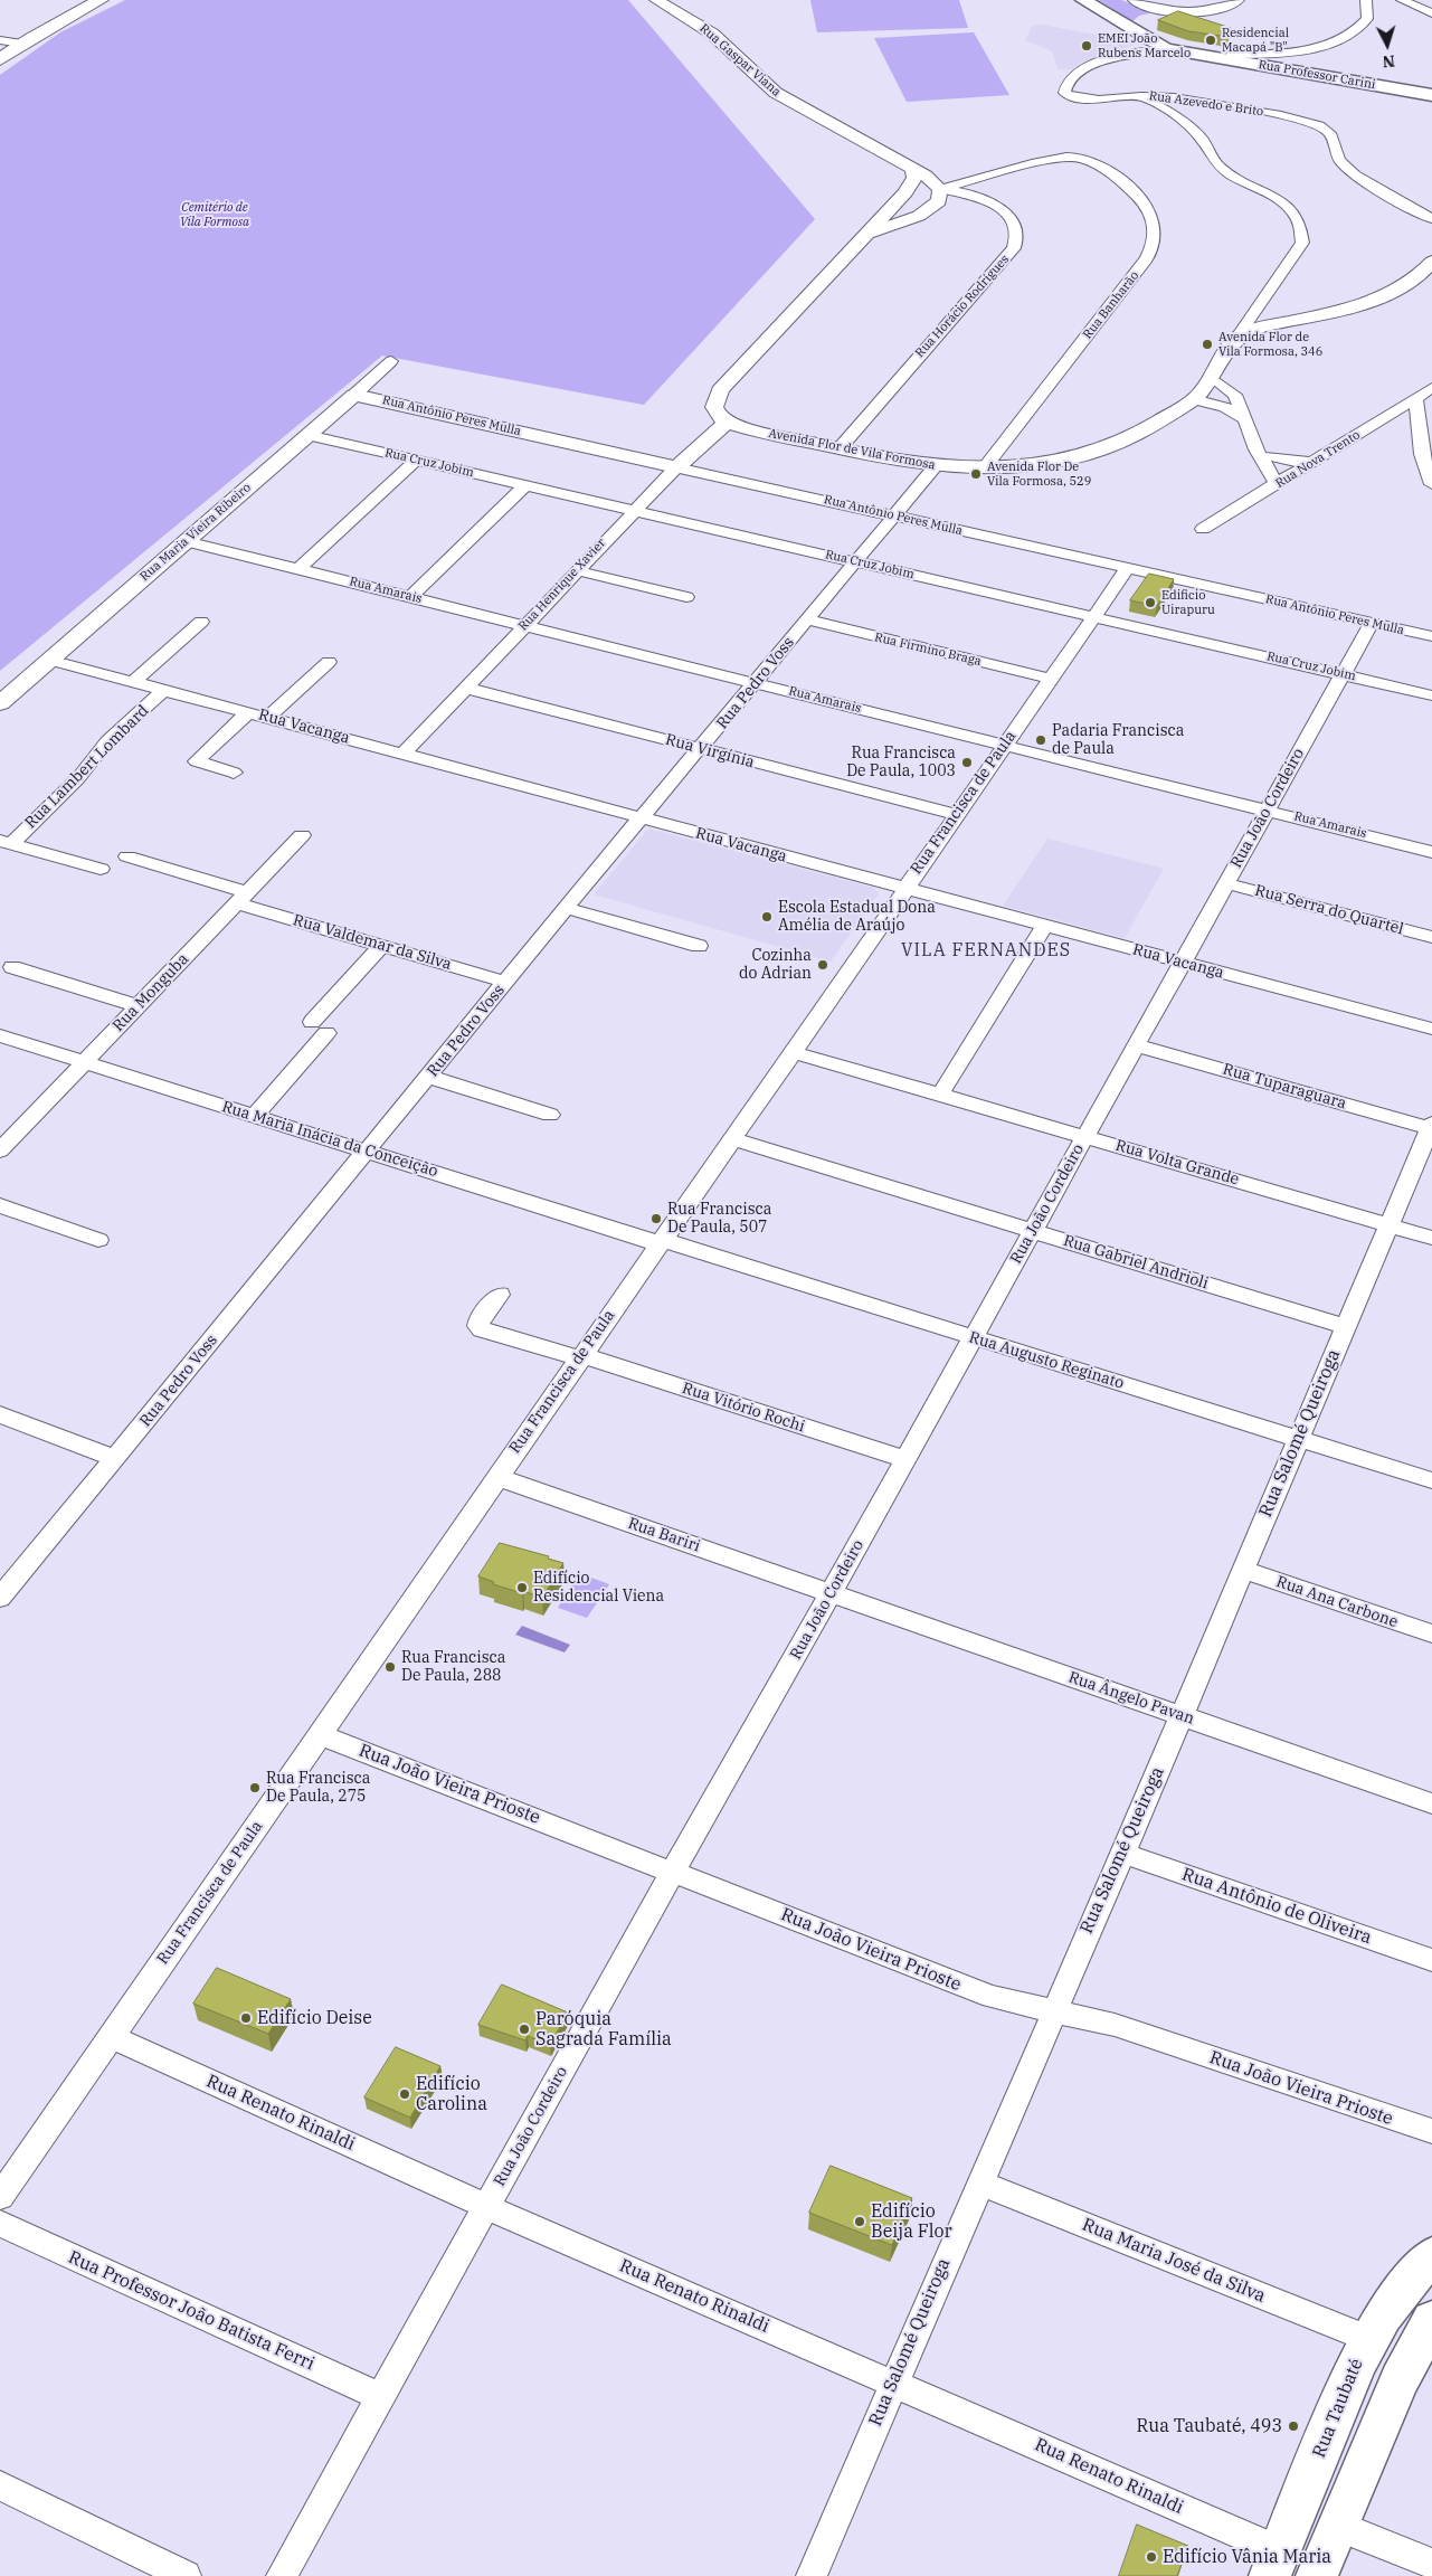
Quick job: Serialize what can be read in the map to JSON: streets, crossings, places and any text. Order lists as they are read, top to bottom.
{
  "streets": {
    "main road": ["Rua Professor Carini", "Rua Taubaté"],
    "street": [
      "Rua Gaspar Viana",
      "Rua Azevedo e Brito",
      "Rua Banharão",
      "Rua Horácio Rodrigues",
      "Rua Antônio Peres Mulla",
      "Avenida Flor de Vila Formosa",
      "Rua Nova Trento",
      "Rua Cruz Jobim",
      "Rua Maria Vieira Ribeiro",
      "Rua Henrique Xavier",
      "Rua Amarais",
      "Rua Firmino Braga",
      "Rua Pedro Voss",
      "Rua Vacanga",
      "Rua Virgínia",
      "Rua Lambert Lombard",
      "Rua Francisca de Paula",
      "Rua João Cordeiro",
      "Rua Serra do Quartel",
      "Rua Valdemar da Silva",
      "Rua Monguba",
      "Rua Tuparaguara",
      "Rua Maria Inácia da Conceição",
      "Rua Volta Grande",
      "Rua Gabriel Andrioli",
      "Rua Augusto Reginato",
      "Rua Vitório Rochi",
      "Rua Salomé Queiroga",
      "Rua Bariri",
      "Rua Ana Carbone",
      "Rua Ângelo Pavan",
      "Rua João Vieira Prioste",
      "Rua Antônio de Oliveira",
      "Rua Renato Rinaldi",
      "Rua Maria José da Silva",
      "Rua Professor João Batista Ferri"
    ]
  },
  "crossings": [
    ["Rua Gaspar Viana", "Rua Horácio Rodrigues"],
    ["Rua Banharão", "Avenida Flor de Vila Formosa"],
    ["Rua Horácio Rodrigues", "Avenida Flor de Vila Formosa"],
    ["Rua Antônio Peres Mulla", "Rua Maria Vieira Ribeiro"],
    ["Rua Antônio Peres Mulla", "Rua Henrique Xavier"],
    ["Rua Antônio Peres Mulla", "Rua Pedro Voss"],
    ["Rua Antônio Peres Mulla", "Rua Francisca de Paula"],
    ["Rua Antônio Peres Mulla", "Rua João Cordeiro"],
    ["Avenida Flor de Vila Formosa", "Rua Henrique Xavier"],
    ["Avenida Flor de Vila Formosa", "Rua Pedro Voss"],
    ["Rua Cruz Jobim", "Rua Maria Vieira Ribeiro"],
    ["Rua Cruz Jobim", "Rua Henrique Xavier"],
    ["Rua Cruz Jobim", "Rua Pedro Voss"],
    ["Rua Cruz Jobim", "Rua Francisca de Paula"],
    ["Rua Cruz Jobim", "Rua João Cordeiro"],
    ["Rua Maria Vieira Ribeiro", "Rua Amarais"],
    ["Rua Maria Vieira Ribeiro", "Rua Vacanga"],
    ["Rua Henrique Xavier", "Rua Amarais"],
    ["Rua Henrique Xavier", "Rua Vacanga"],
    ["Rua Henrique Xavier", "Rua Virgínia"],
    ["Rua Amarais", "Rua Pedro Voss"],
    ["Rua Amarais", "Rua Francisca de Paula"],
    ["Rua Amarais", "Rua João Cordeiro"],
    ["Rua Firmino Braga", "Rua Pedro Voss"],
    ["Rua Firmino Braga", "Rua Francisca de Paula"],
    ["Rua Pedro Voss", "Rua Vacanga"],
    ["Rua Pedro Voss", "Rua Virgínia"],
    ["Rua Pedro Voss", "Rua Valdemar da Silva"],
    ["Rua Pedro Voss", "Rua Maria Inácia da Conceição"],
    ["Rua Vacanga", "Rua Lambert Lombard"],
    ["Rua Vacanga", "Rua Francisca de Paula"],
    ["Rua Vacanga", "Rua João Cordeiro"],
    ["Rua Virgínia", "Rua Francisca de Paula"],
    ["Rua Francisca de Paula", "Rua Maria Inácia da Conceição"],
    ["Rua Francisca de Paula", "Rua Volta Grande"],
    ["Rua Francisca de Paula", "Rua Gabriel Andrioli"],
    ["Rua Francisca de Paula", "Rua Augusto Reginato"],
    ["Rua Francisca de Paula", "Rua Vitório Rochi"],
    ["Rua Francisca de Paula", "Rua Bariri"],
    ["Rua Francisca de Paula", "Rua João Vieira Prioste"],
    ["Rua Francisca de Paula", "Rua Renato Rinaldi"],
    ["Rua João Cordeiro", "Rua Serra do Quartel"],
    ["Rua João Cordeiro", "Rua Tuparaguara"],
    ["Rua João Cordeiro", "Rua Volta Grande"],
    ["Rua João Cordeiro", "Rua Gabriel Andrioli"],
    ["Rua João Cordeiro", "Rua Augusto Reginato"],
    ["Rua João Cordeiro", "Rua Vitório Rochi"],
    ["Rua João Cordeiro", "Rua Bariri"],
    ["Rua João Cordeiro", "Rua Ângelo Pavan"],
    ["Rua João Cordeiro", "Rua João Vieira Prioste"],
    ["Rua João Cordeiro", "Rua Renato Rinaldi"],
    ["Rua João Cordeiro", "Rua Professor João Batista Ferri"],
    ["Rua Valdemar da Silva", "Rua Monguba"],
    ["Rua Monguba", "Rua Maria Inácia da Conceição"],
    ["Rua Tuparaguara", "Rua Salomé Queiroga"],
    ["Rua Maria Inácia da Conceição", "Rua Augusto Reginato"],
    ["Rua Volta Grande", "Rua Salomé Queiroga"],
    ["Rua Gabriel Andrioli", "Rua Salomé Queiroga"],
    ["Rua Augusto Reginato", "Rua Salomé Queiroga"],
    ["Rua Salomé Queiroga", "Rua Ana Carbone"],
    ["Rua Salomé Queiroga", "Rua Ângelo Pavan"],
    ["Rua Salomé Queiroga", "Rua João Vieira Prioste"],
    ["Rua Salomé Queiroga", "Rua Antônio de Oliveira"],
    ["Rua Salomé Queiroga", "Rua Renato Rinaldi"],
    ["Rua Salomé Queiroga", "Rua Maria José da Silva"],
    ["Rua Bariri", "Rua Ângelo Pavan"],
    ["Rua Renato Rinaldi", "Rua Taubaté"],
    ["Rua Maria José da Silva", "Rua Taubaté"]
  ],
  "districts": ["VILA FERNANDES"],
  "parks": ["Cemitério de Vila Formosa"],
  "places": [
    "Residencial Macapá \"B\"",
    "EMEI João Rubens Marcelo",
    "Avenida Flor de Vila Formosa, 346",
    "Avenida Flor De Vila Formosa, 529",
    "Edificio Uirapuru",
    "Padaria Francisca de Paula",
    "Rua Francisca De Paula, 1003",
    "Escola Estadual Dona Amélia de Araújo",
    "Cozinha do Adrian",
    "Rua Francisca De Paula, 507",
    "Edifício Residencial Viena",
    "Rua Francisca De Paula, 288",
    "Rua Francisca De Paula, 275",
    "Edifício Deise",
    "Paróquia Sagrada Família",
    "Edifício Carolina",
    "Edifício Beija Flor",
    "Rua Taubaté, 493",
    "Edifício Vânia Maria"
  ],
  "north": "bottom"
}
